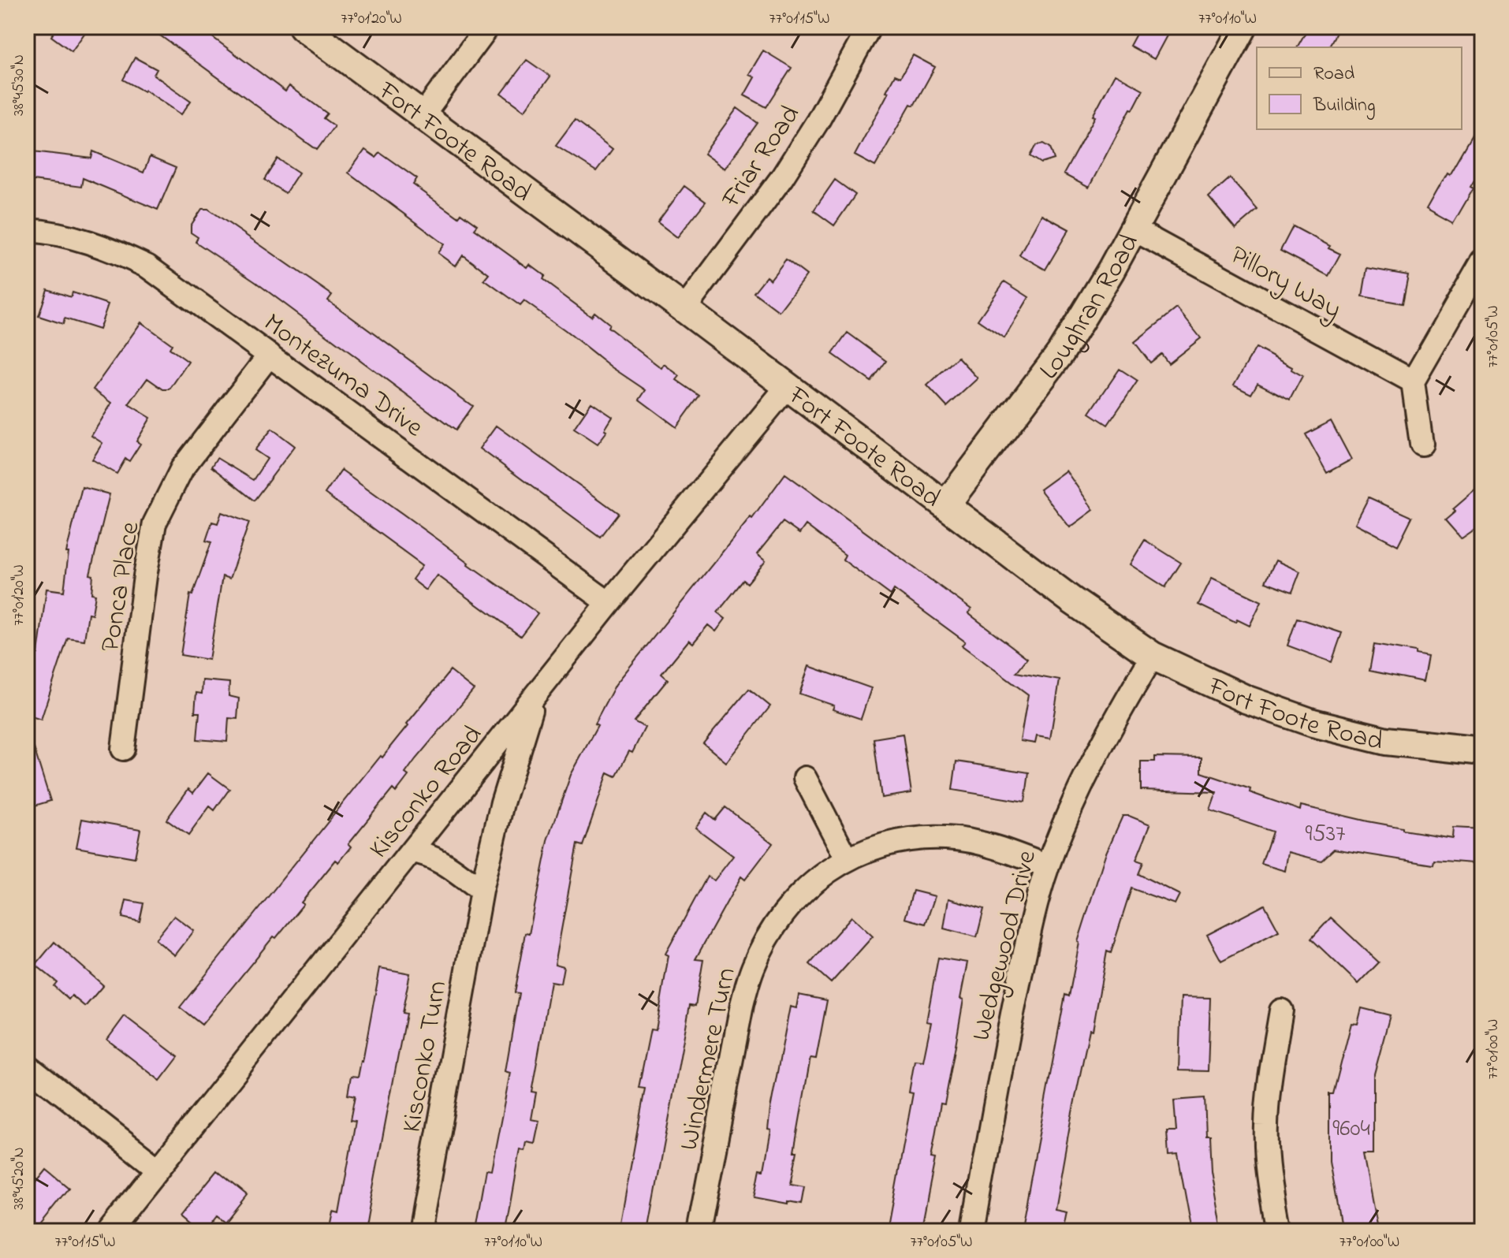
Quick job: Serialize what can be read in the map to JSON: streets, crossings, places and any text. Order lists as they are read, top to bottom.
{
  "streets": {
    "street": [
      "Fort Foote Road",
      "Friar Road",
      "Pillory Way",
      "Loughran Road",
      "Montezuma Drive",
      "Ponca Place",
      "Kisconko Road",
      "Wedgewood Drive",
      "Kisconko Turn",
      "Windermere Turn"
    ]
  },
  "crossings": [
    ["Fort Foote Road", "Friar Road"],
    ["Fort Foote Road", "Loughran Road"],
    ["Fort Foote Road", "Kisconko Road"],
    ["Fort Foote Road", "Wedgewood Drive"],
    ["Pillory Way", "Loughran Road"],
    ["Montezuma Drive", "Ponca Place"],
    ["Montezuma Drive", "Kisconko Road"],
    ["Kisconko Road", "Kisconko Turn"],
    ["Wedgewood Drive", "Windermere Turn"]
  ],
  "house_numbers": ["9537", "9604"],
  "legend": ["Road", "Building"],
  "coordinates": [
    "77°01'20\"W",
    "77°01'15\"W",
    "77°01'10\"W",
    "38°45'30\"N",
    "77°01'05\"W",
    "77°01'00\"W",
    "38°45'20\"N"
  ]
}
